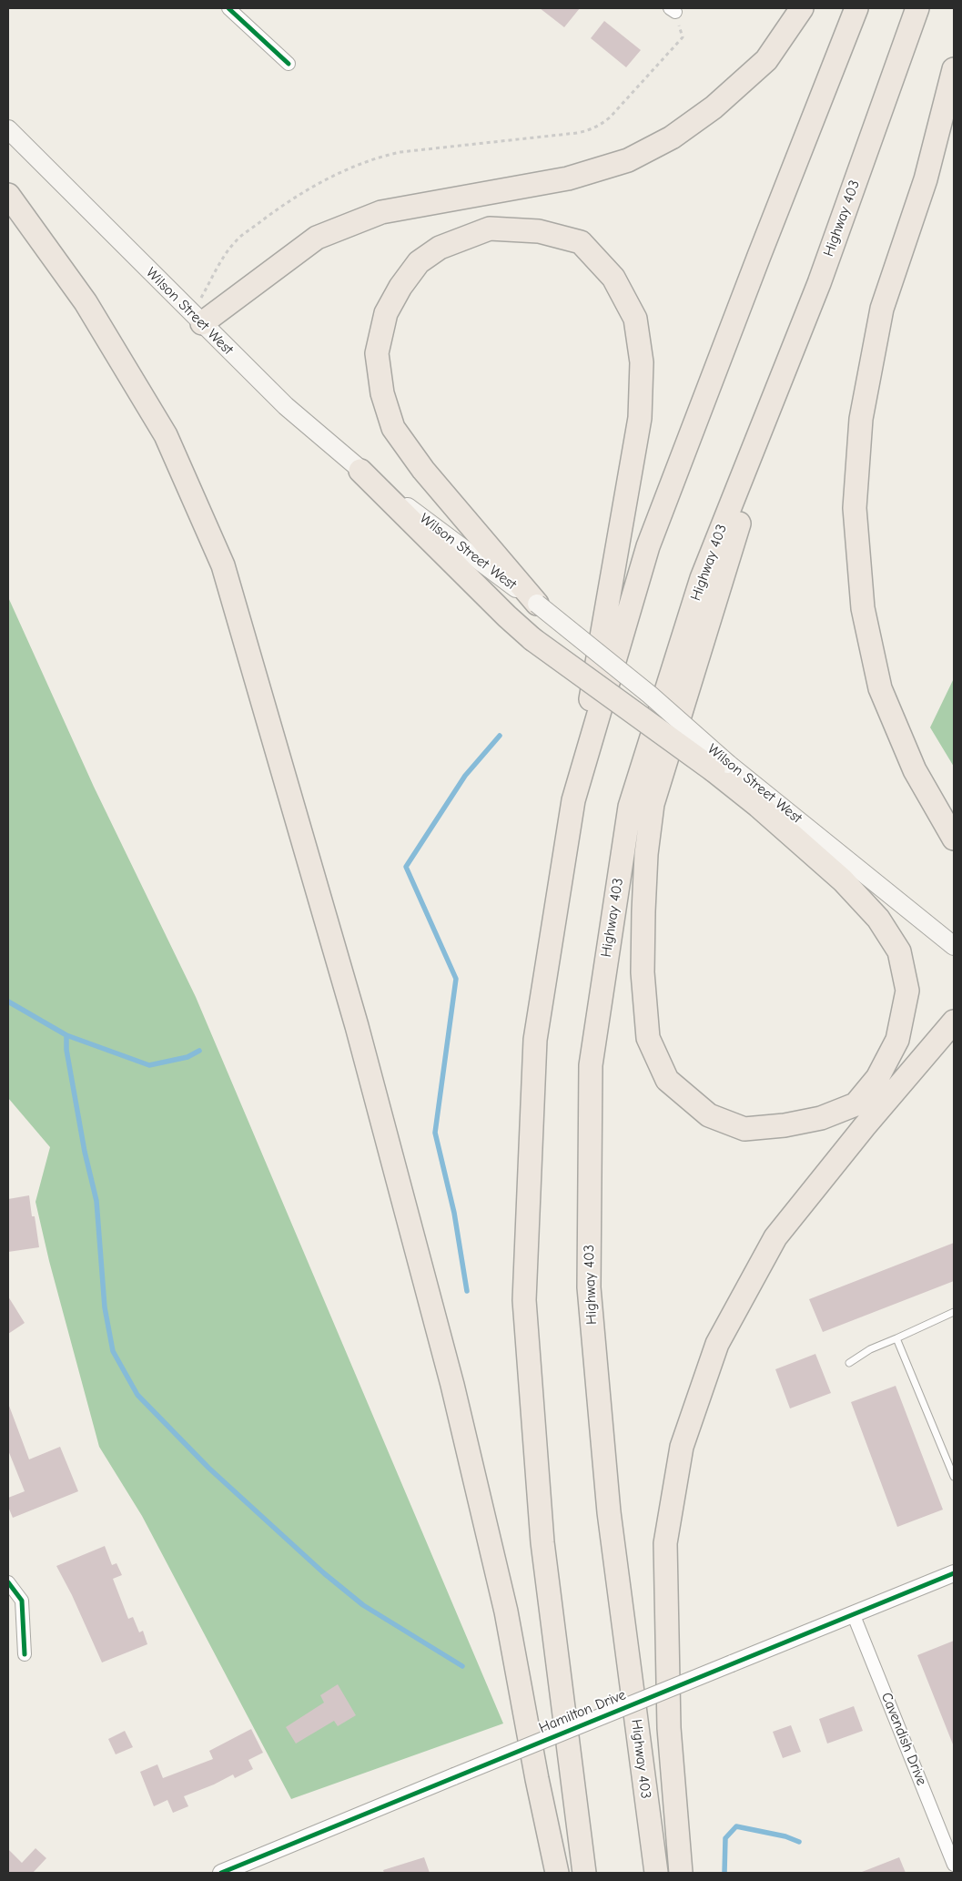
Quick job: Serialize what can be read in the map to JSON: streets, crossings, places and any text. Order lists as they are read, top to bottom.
{
  "streets": {
    "highway": ["Highway 403"],
    "main road": ["Wilson Street West"],
    "street": ["Hamilton Drive", "Cavendish Drive"]
  },
  "crossings": [
    ["Hamilton Drive", "Cavendish Drive"]
  ]
}
